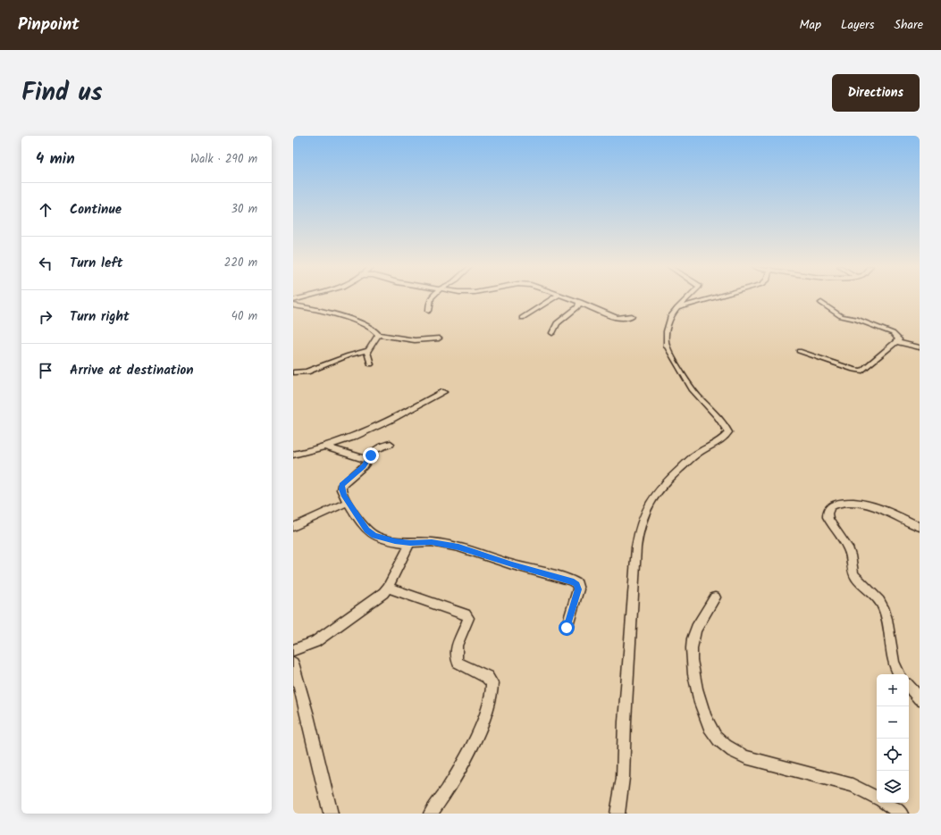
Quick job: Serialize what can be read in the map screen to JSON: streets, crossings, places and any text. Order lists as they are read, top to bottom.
{
  "page": {
    "header": "Pinpoint",
    "nav": ["Map", "Layers", "Share"],
    "title": "Find us",
    "buttons": "Directions",
    "heading": ["4 min", "Walk · 290 m"],
    "list": [
      ["Continue", "30 m"],
      ["Turn left", "220 m"],
      ["Turn right", "40 m"],
      "Arrive at destination"
    ],
    "map_buttons": ["+", "−"]
  }
}
